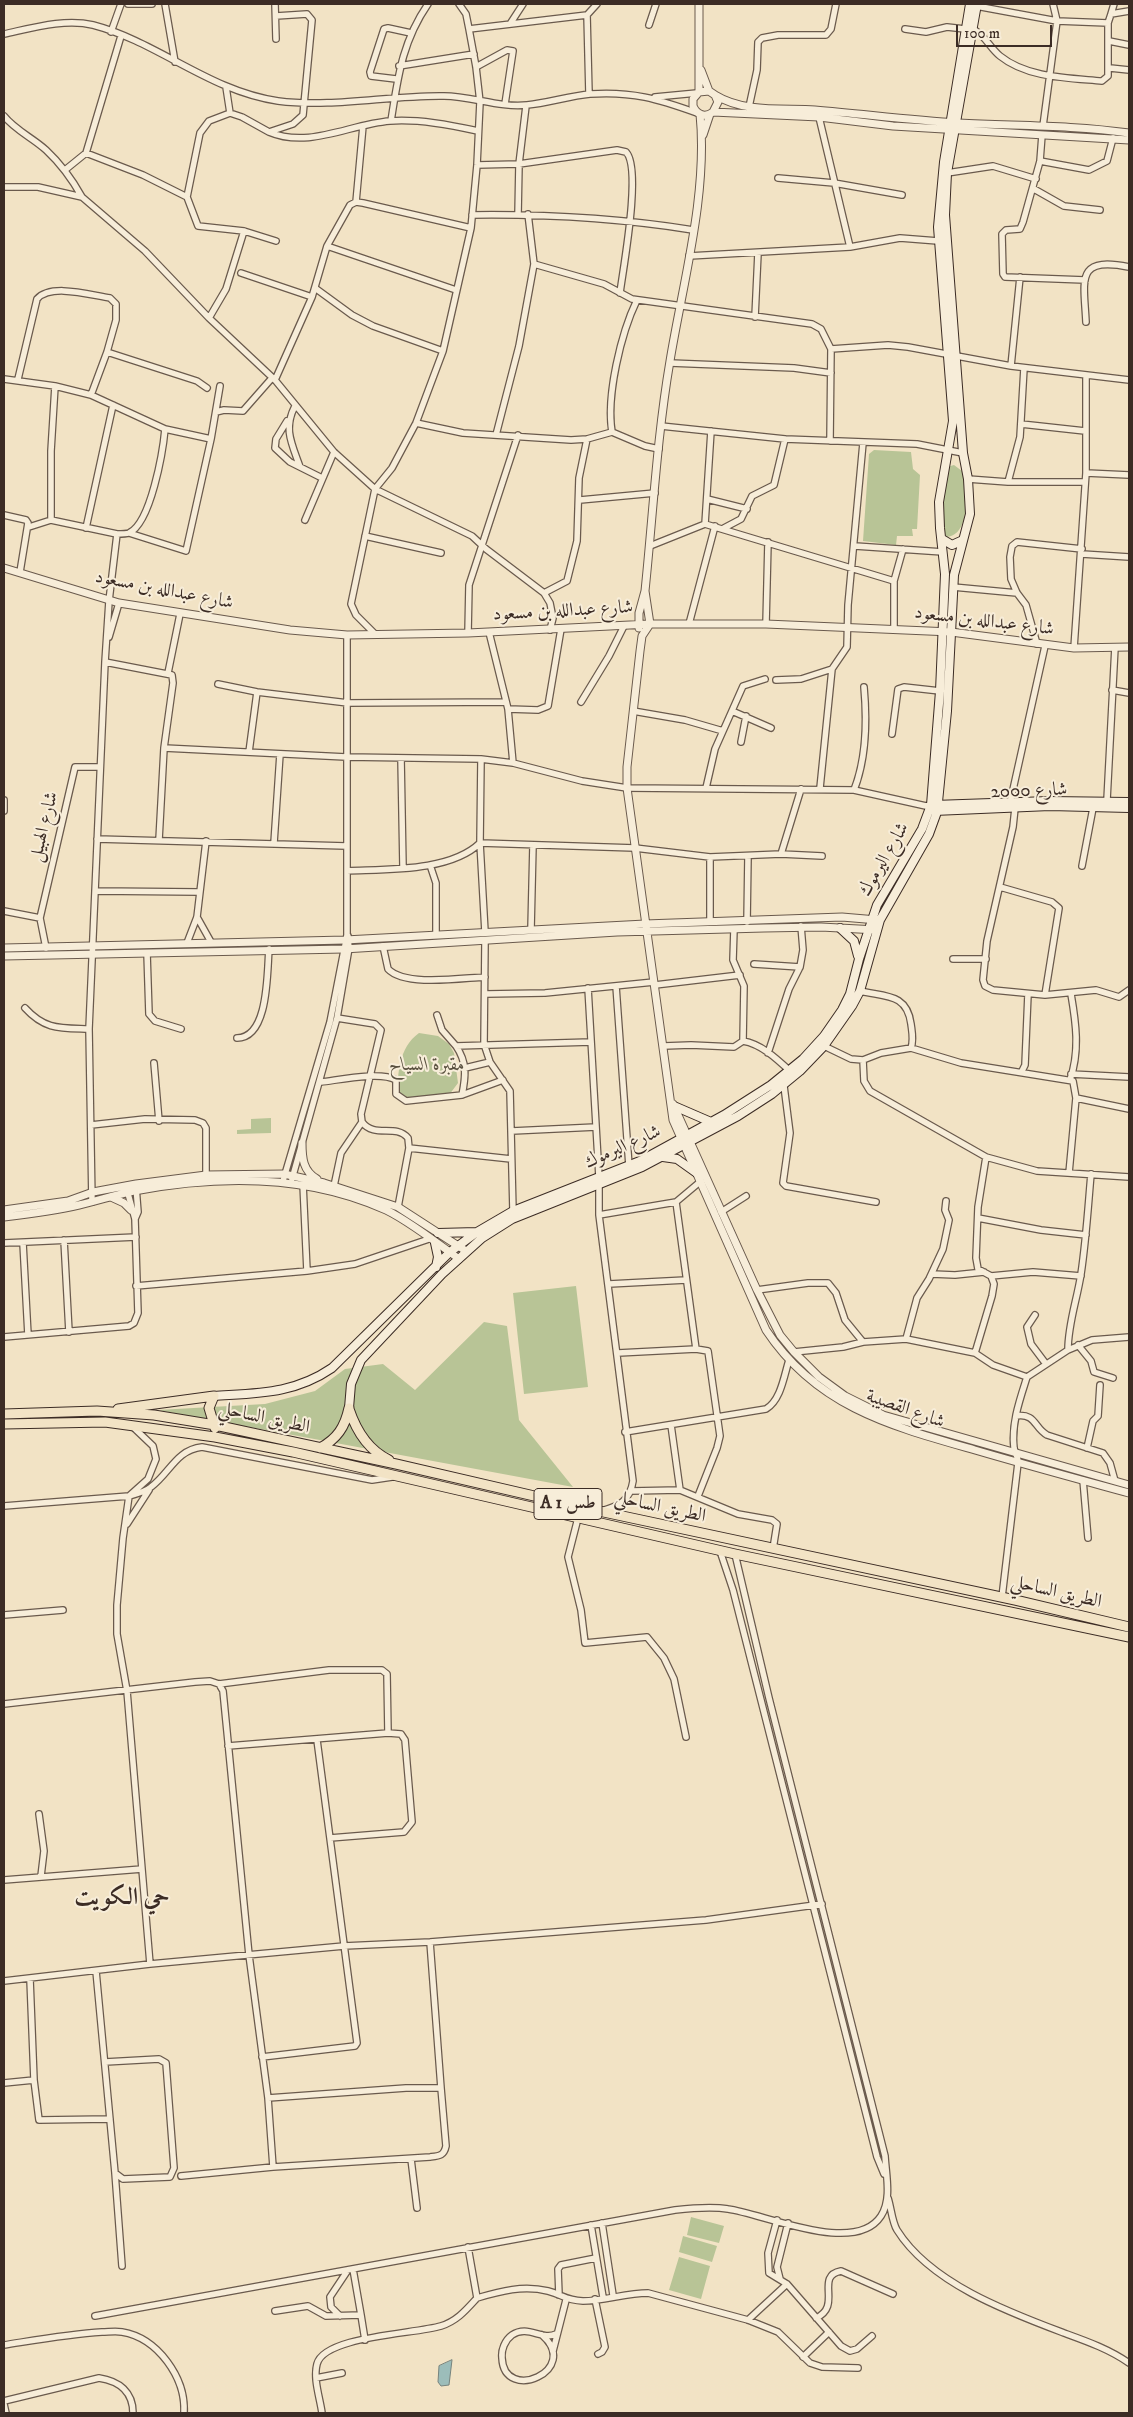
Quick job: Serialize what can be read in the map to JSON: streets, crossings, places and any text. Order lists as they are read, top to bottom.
{
  "streets": {
    "highway": ["الطريق الساحلي", "A 1 طس"],
    "main road": ["شارع 2000", "شارع اليرموك"],
    "street": ["شارع عبدالله بن مسعود", "شارع الهبيل", "شارع القصيبة"]
  },
  "crossings": [
    ["شارع 2000", "شارع اليرموك"],
    ["شارع اليرموك", "شارع القصيبة"]
  ],
  "districts": ["حي الكويت"],
  "parks": ["مقبرة السياح"],
  "scale_bar": "100 m"
}
